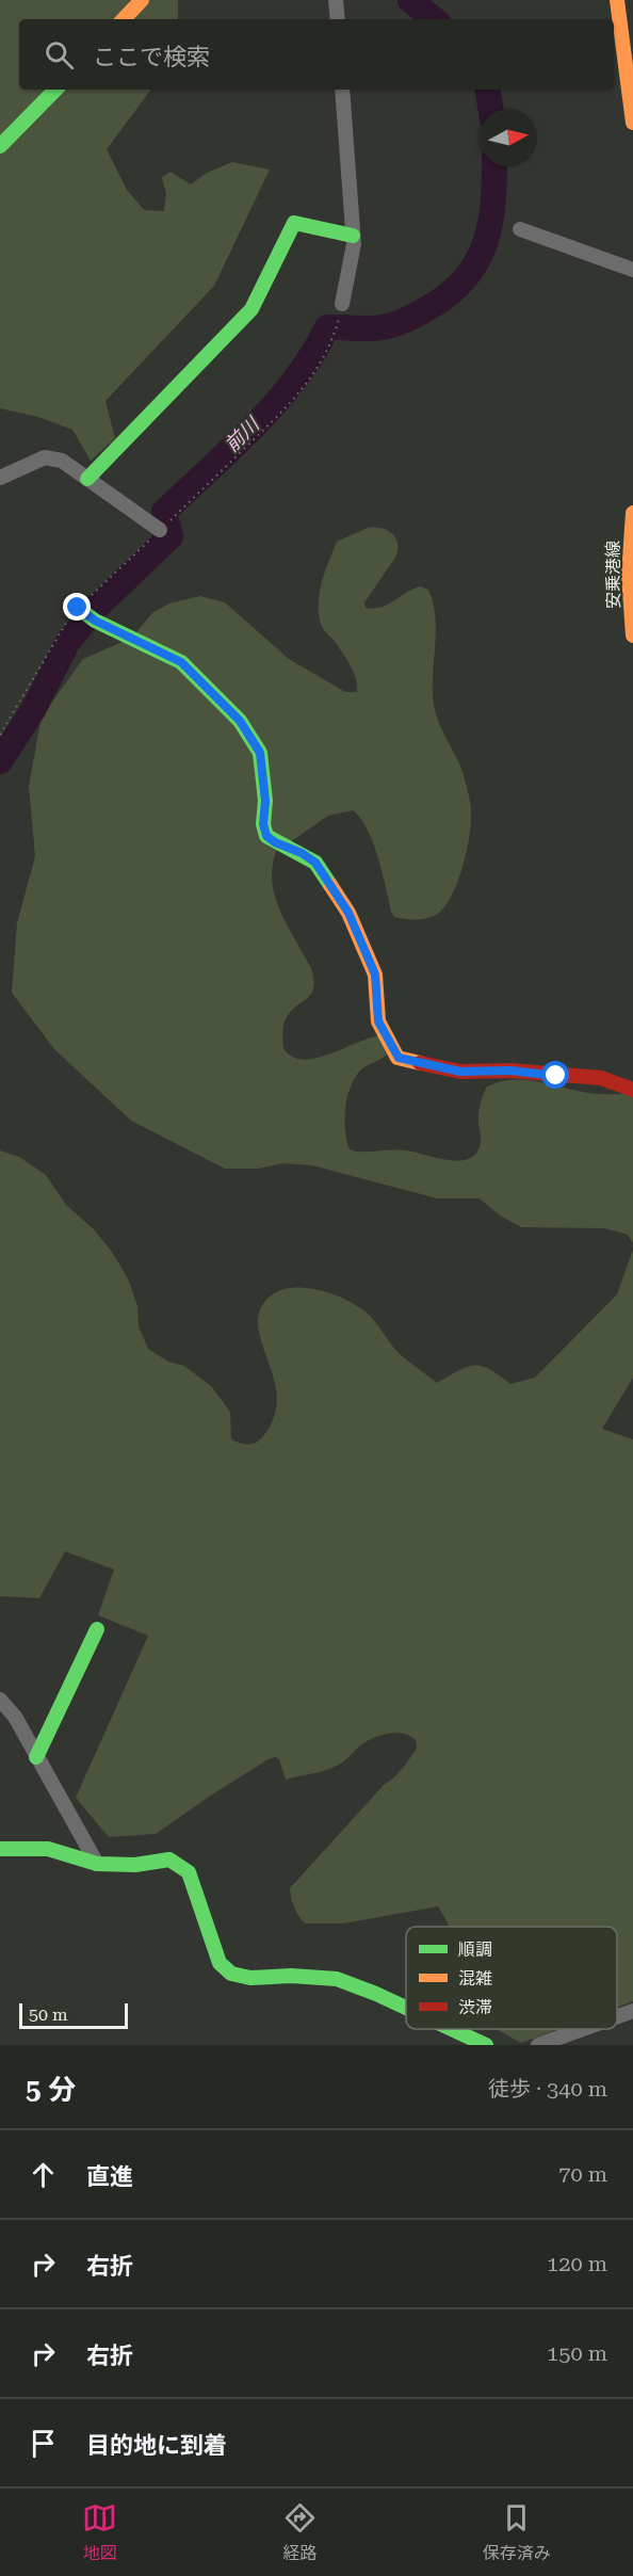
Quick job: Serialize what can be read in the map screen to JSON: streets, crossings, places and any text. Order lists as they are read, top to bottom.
{
  "streets": {
    "main road": ["安乗港線"]
  },
  "water": ["前川"],
  "legend": ["順調", "混雑", "渋滞"],
  "scale_bar": "50 m",
  "north": "right",
  "page": {
    "search": "ここで検索",
    "scale": "50 m",
    "heading": ["5 分", "徒歩 · 340 m"],
    "list": [
      ["直進", "70 m"],
      ["右折", "120 m"],
      ["右折", "150 m"],
      "目的地に到着"
    ],
    "nav": ["地図", "経路", "保存済み"]
  }
}
